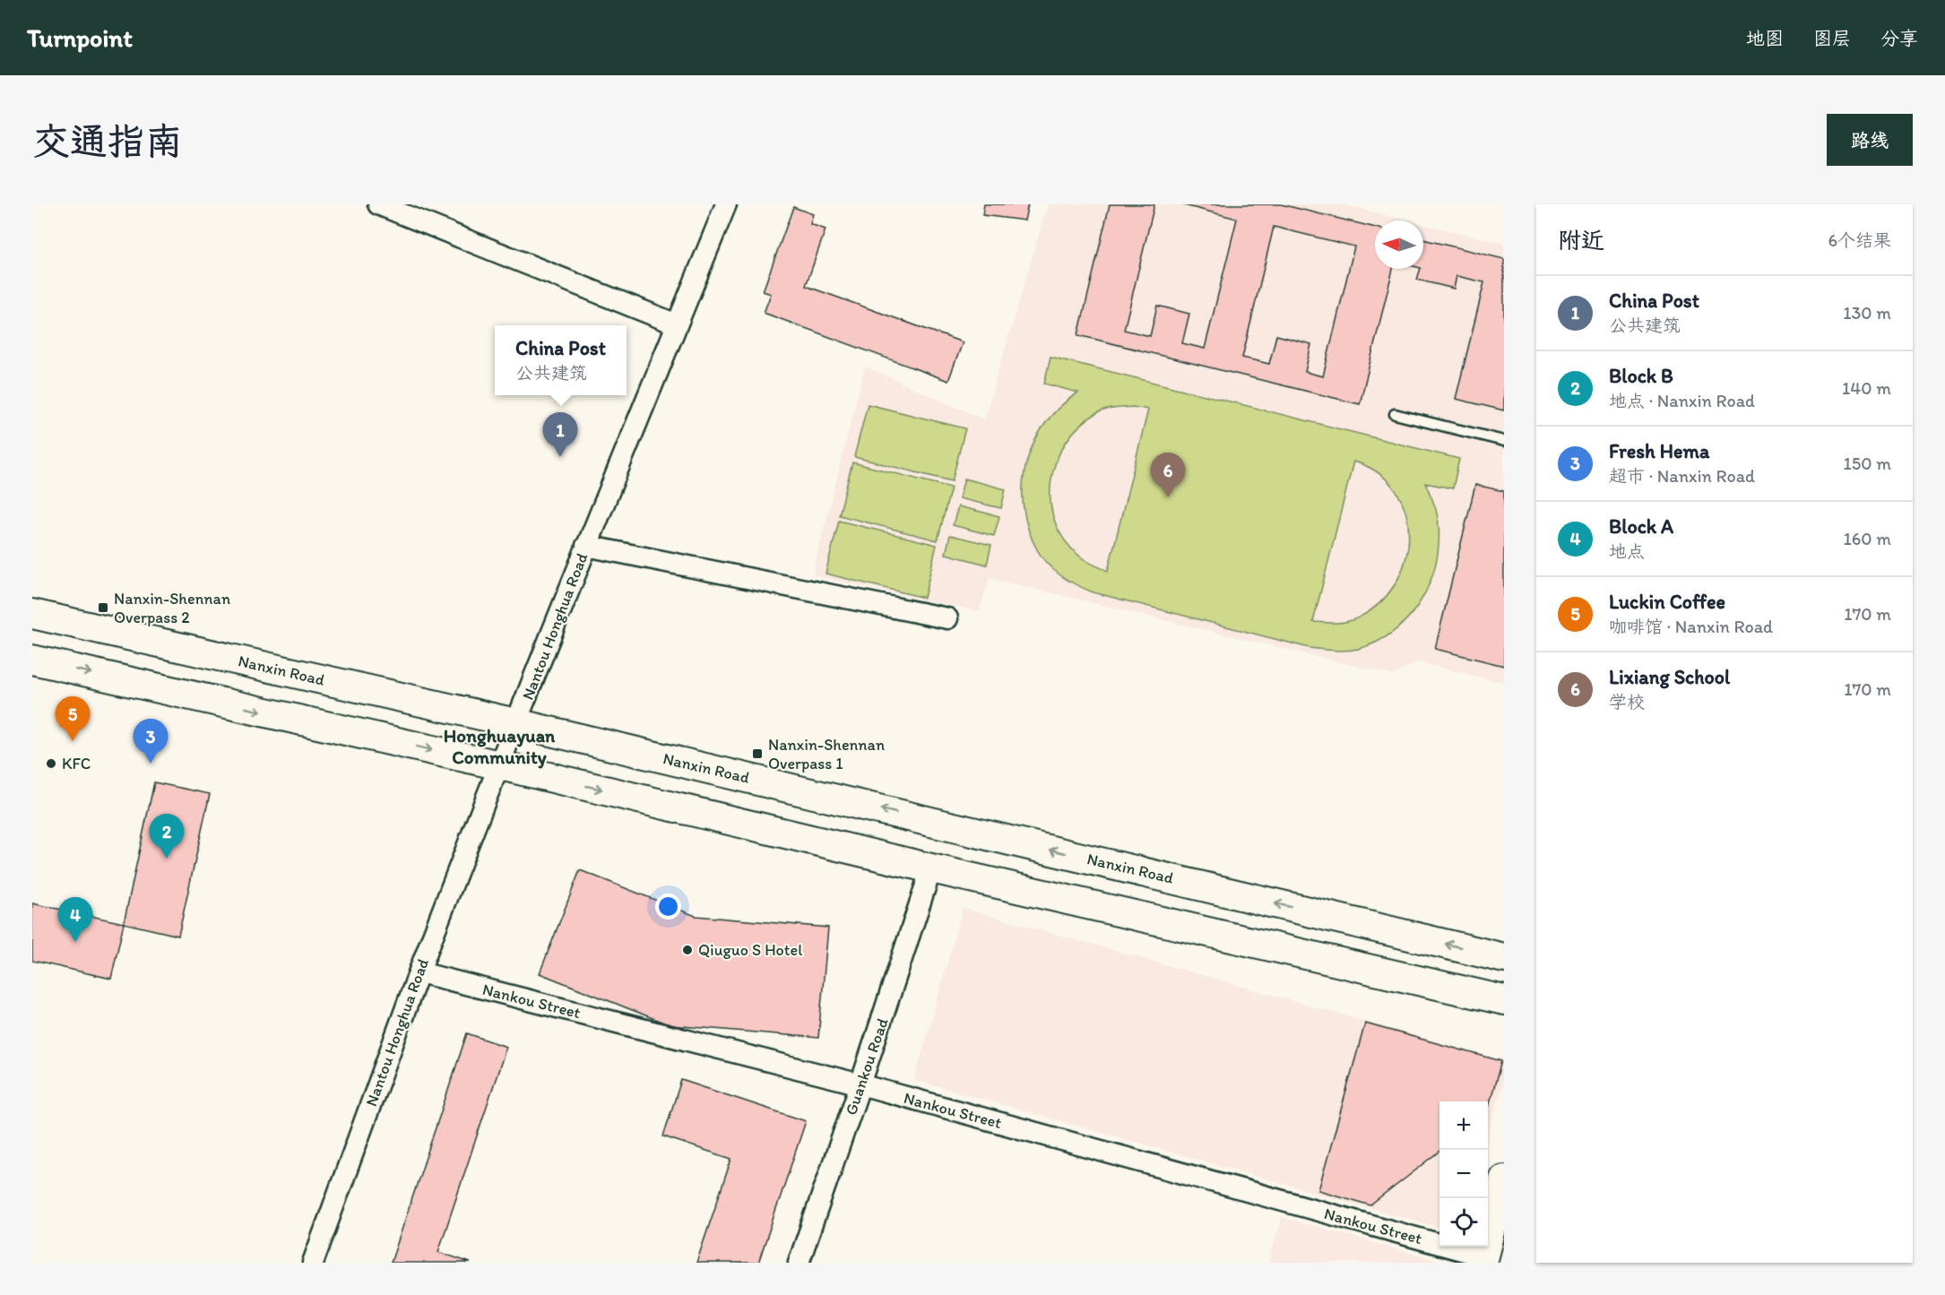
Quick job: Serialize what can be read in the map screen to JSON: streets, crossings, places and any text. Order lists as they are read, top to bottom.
{
  "streets": {
    "main road": ["Nanxin Road"],
    "street": ["Nantou Honghua Road", "Nankou Street", "Guankou Road"]
  },
  "crossings": [
    ["Nantou Honghua Road", "Nanxin Road"],
    ["Nantou Honghua Road", "Nankou Street"],
    ["Nankou Street", "Guankou Road"]
  ],
  "districts": ["Honghuayuan Community"],
  "places": {
    "transit": ["Nanxin-Shennan Overpass 2", "Nanxin-Shennan Overpass 1"],
    "other": ["KFC", "Qiuguo S Hotel"]
  },
  "north": "left",
  "page": {
    "header": "Turnpoint",
    "nav": ["地图", "图层", "分享"],
    "buttons": "路线",
    "title": "交通指南",
    "heading": ["附近", "6个结果"],
    "list": [
      {
        "mark": "1",
        "name": "China Post",
        "note": "公共建筑",
        "value": "130 m"
      },
      {
        "mark": "2",
        "name": "Block B",
        "note": "地点 · Nanxin Road",
        "value": "140 m"
      },
      {
        "mark": "3",
        "name": "Fresh Hema",
        "note": "超市 · Nanxin Road",
        "value": "150 m"
      },
      {
        "mark": "4",
        "name": "Block A",
        "note": "地点",
        "value": "160 m"
      },
      {
        "mark": "5",
        "name": "Luckin Coffee",
        "note": "咖啡馆 · Nanxin Road",
        "value": "170 m"
      },
      {
        "mark": "6",
        "name": "Lixiang School",
        "note": "学校",
        "value": "170 m"
      }
    ],
    "popup": ["China Post", "公共建筑"],
    "pins": [
      "1",
      "6",
      "5",
      "3",
      "2",
      "4"
    ],
    "map_buttons": ["+", "−"]
  }
}
